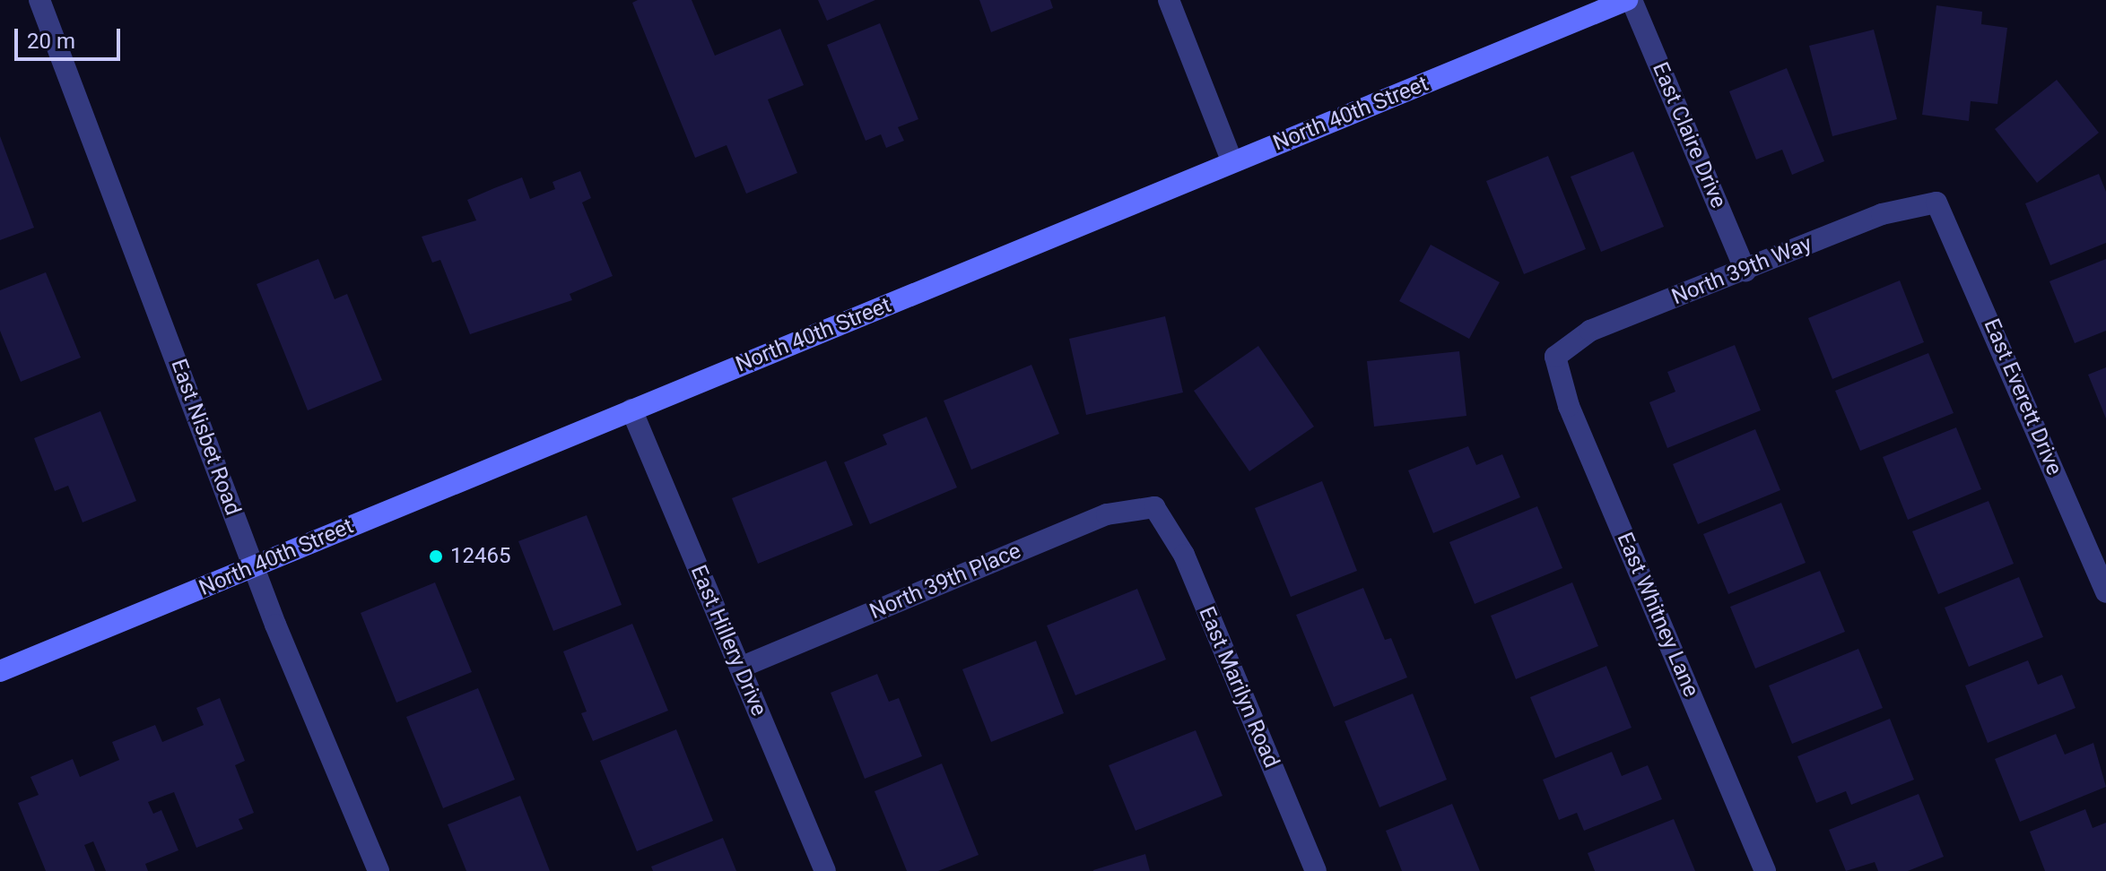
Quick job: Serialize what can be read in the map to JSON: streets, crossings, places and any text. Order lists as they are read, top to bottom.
{
  "streets": {
    "main road": ["North 40th Street"],
    "street": [
      "East Claire Drive",
      "North 39th Way",
      "East Everett Drive",
      "East Nisbet Road",
      "North 39th Place",
      "East Whitney Lane",
      "East Hillery Drive",
      "East Marilyn Road"
    ]
  },
  "crossings": [
    ["North 40th Street", "East Claire Drive"],
    ["North 40th Street", "East Nisbet Road"],
    ["North 40th Street", "East Hillery Drive"],
    ["East Claire Drive", "North 39th Way"],
    ["North 39th Way", "East Everett Drive"],
    ["North 39th Way", "East Whitney Lane"],
    ["North 39th Place", "East Hillery Drive"],
    ["North 39th Place", "East Marilyn Road"]
  ],
  "places": ["12465"],
  "scale_bar": "20 m"
}
